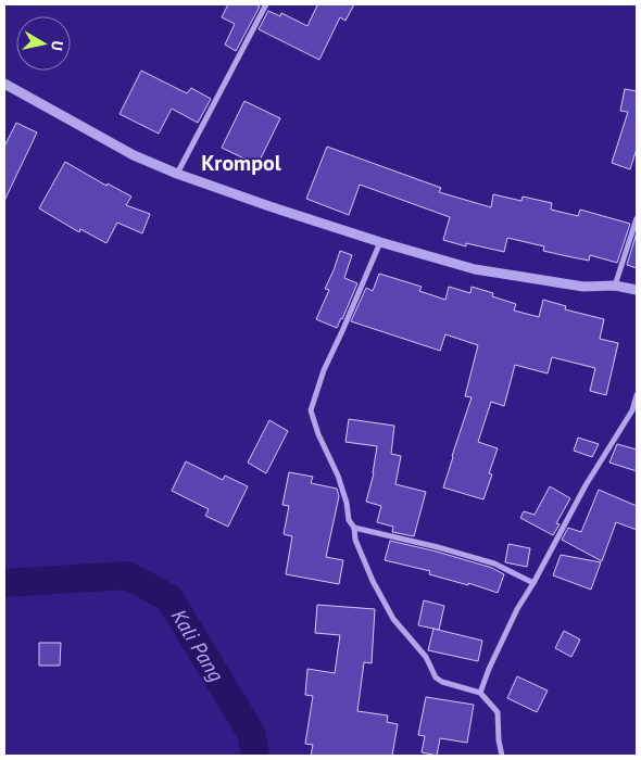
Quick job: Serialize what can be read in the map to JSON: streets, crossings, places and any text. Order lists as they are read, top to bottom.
{
  "districts": ["Krompol"],
  "water": ["Kali Pang"],
  "north": "right"
}
